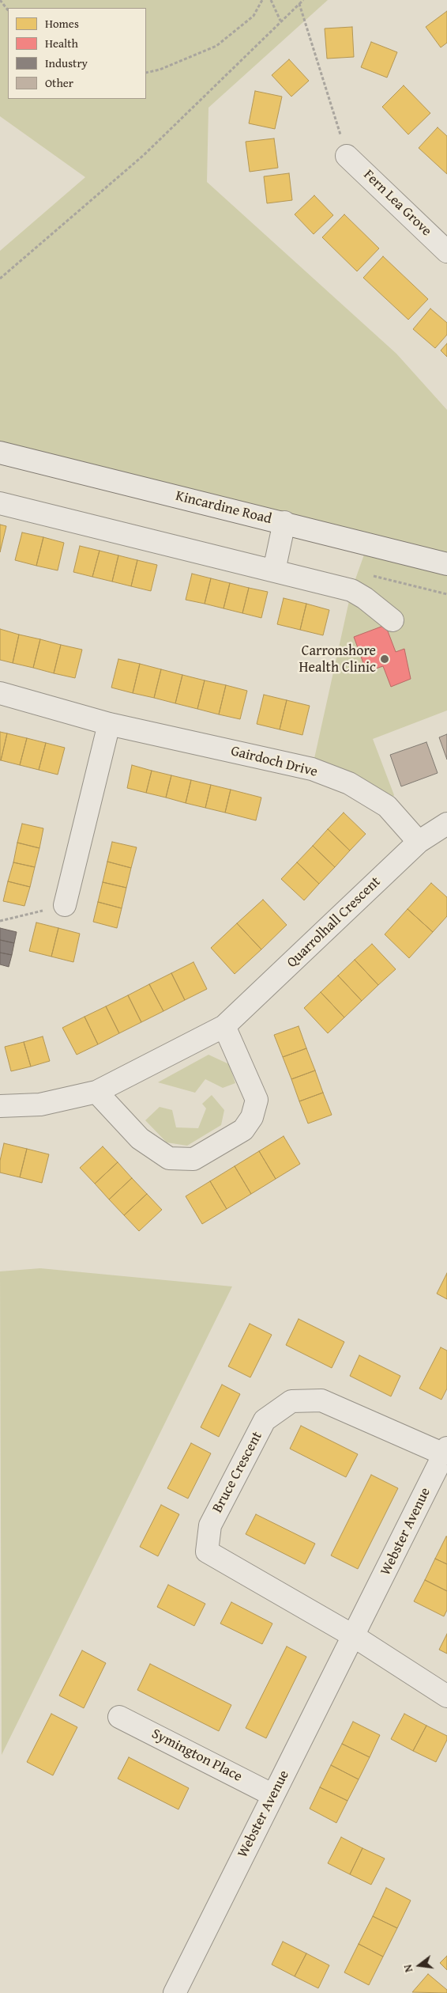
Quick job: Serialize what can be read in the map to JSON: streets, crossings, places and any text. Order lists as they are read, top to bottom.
{
  "streets": {
    "street": [
      "Fern Lea Grove",
      "Kincardine Road",
      "Gairdoch Drive",
      "Quarrolhall Crescent",
      "Bruce Crescent",
      "Webster Avenue",
      "Symington Place"
    ]
  },
  "crossings": [
    ["Gairdoch Drive", "Quarrolhall Crescent"],
    ["Bruce Crescent", "Webster Avenue"],
    ["Webster Avenue", "Symington Place"]
  ],
  "places": ["Carronshore Health Clinic"],
  "legend": [
    "Homes",
    "Health",
    "Industry",
    "Other"
  ],
  "north": "left"
}
